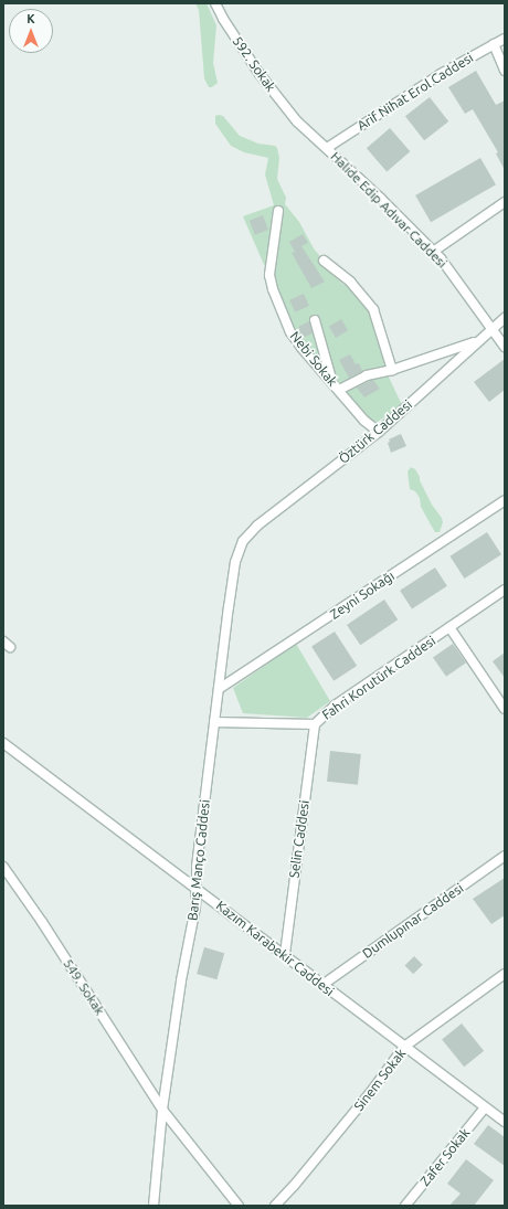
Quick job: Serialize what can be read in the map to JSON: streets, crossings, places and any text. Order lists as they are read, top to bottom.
{
  "streets": {
    "street": [
      "592. Sokak",
      "Arif Nihat Erol Caddesi",
      "Halide Edip Adıvar Caddesi",
      "Nebi Sokak",
      "Öztürk Caddesi",
      "Zeyni Sokağı",
      "Fahri Korutürk Caddesi",
      "Selin Caddesi",
      "Barış Manço Caddesi",
      "Dumlupınar Caddesi",
      "Kazım Karabekir Caddesi",
      "549. Sokak",
      "Sinem Sokak",
      "Zafer Sokak"
    ]
  },
  "crossings": [
    ["592. Sokak", "Halide Edip Adıvar Caddesi"],
    ["Arif Nihat Erol Caddesi", "Halide Edip Adıvar Caddesi"],
    ["Halide Edip Adıvar Caddesi", "Öztürk Caddesi"],
    ["Nebi Sokak", "Öztürk Caddesi"],
    ["Öztürk Caddesi", "Barış Manço Caddesi"],
    ["Zeyni Sokağı", "Barış Manço Caddesi"],
    ["Fahri Korutürk Caddesi", "Selin Caddesi"],
    ["Fahri Korutürk Caddesi", "Barış Manço Caddesi"],
    ["Selin Caddesi", "Kazım Karabekir Caddesi"],
    ["Barış Manço Caddesi", "Kazım Karabekir Caddesi"],
    ["Barış Manço Caddesi", "549. Sokak"],
    ["Dumlupınar Caddesi", "Kazım Karabekir Caddesi"],
    ["Kazım Karabekir Caddesi", "Sinem Sokak"],
    ["Kazım Karabekir Caddesi", "Zafer Sokak"]
  ],
  "north": "top"
}
